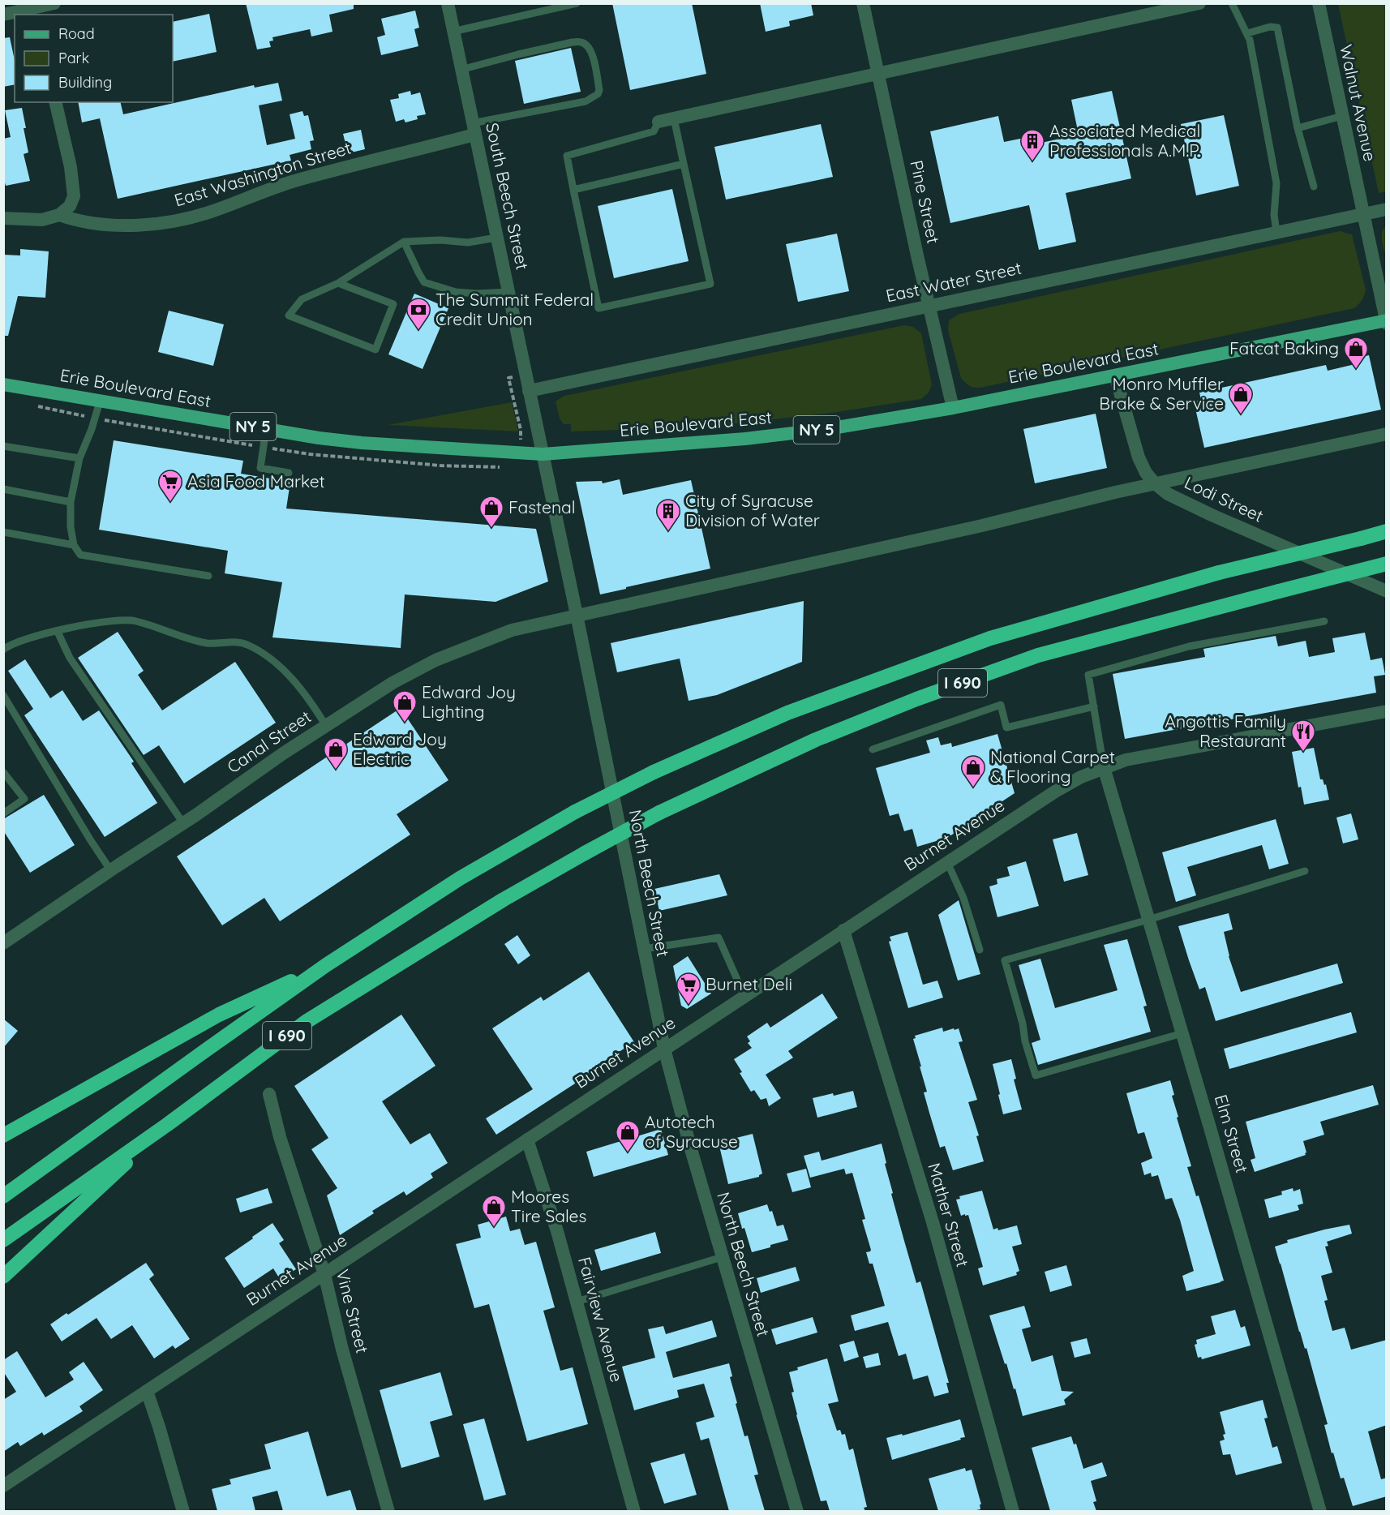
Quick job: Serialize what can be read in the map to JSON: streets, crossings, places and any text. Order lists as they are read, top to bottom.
{
  "streets": {
    "highway": ["I 690"],
    "main road": ["Erie Boulevard East", "NY 5"],
    "street": [
      "Walnut Avenue",
      "East Washington Street",
      "South Beech Street",
      "Pine Street",
      "East Water Street",
      "Lodi Street",
      "Canal Street",
      "Burnet Avenue",
      "North Beech Street",
      "Elm Street",
      "Mather Street",
      "Vine Street",
      "Fairview Avenue"
    ]
  },
  "crossings": [
    ["Walnut Avenue", "East Water Street"],
    ["Walnut Avenue", "Erie Boulevard East"],
    ["East Washington Street", "South Beech Street"],
    ["South Beech Street", "East Water Street"],
    ["South Beech Street", "Erie Boulevard East"],
    ["South Beech Street", "North Beech Street"],
    ["Pine Street", "East Water Street"],
    ["Pine Street", "Erie Boulevard East"],
    ["Erie Boulevard East", "Lodi Street"],
    ["Erie Boulevard East", "North Beech Street"],
    ["Lodi Street", "Canal Street"],
    ["Canal Street", "North Beech Street"],
    ["Burnet Avenue", "North Beech Street"],
    ["Burnet Avenue", "Elm Street"],
    ["Burnet Avenue", "Mather Street"],
    ["Burnet Avenue", "Vine Street"],
    ["Burnet Avenue", "Fairview Avenue"]
  ],
  "places": {
    "building": ["Associated Medical Professionals A.M.P.", "City of Syracuse Division of Water"],
    "bank": ["The Summit Federal Credit Union"],
    "shop": [
      "Fatcat Baking",
      "Monro Muffler Brake & Service",
      "Fastenal",
      "Edward Joy Lighting",
      "Edward Joy Electric",
      "National Carpet & Flooring",
      "Autotech of Syracuse",
      "Moores Tire Sales"
    ],
    "supermarket": ["Asia Food Market", "Burnet Deli"],
    "restaurant": ["Angottis Family Restaurant"]
  },
  "legend": ["Road", "Park", "Building"]
}
